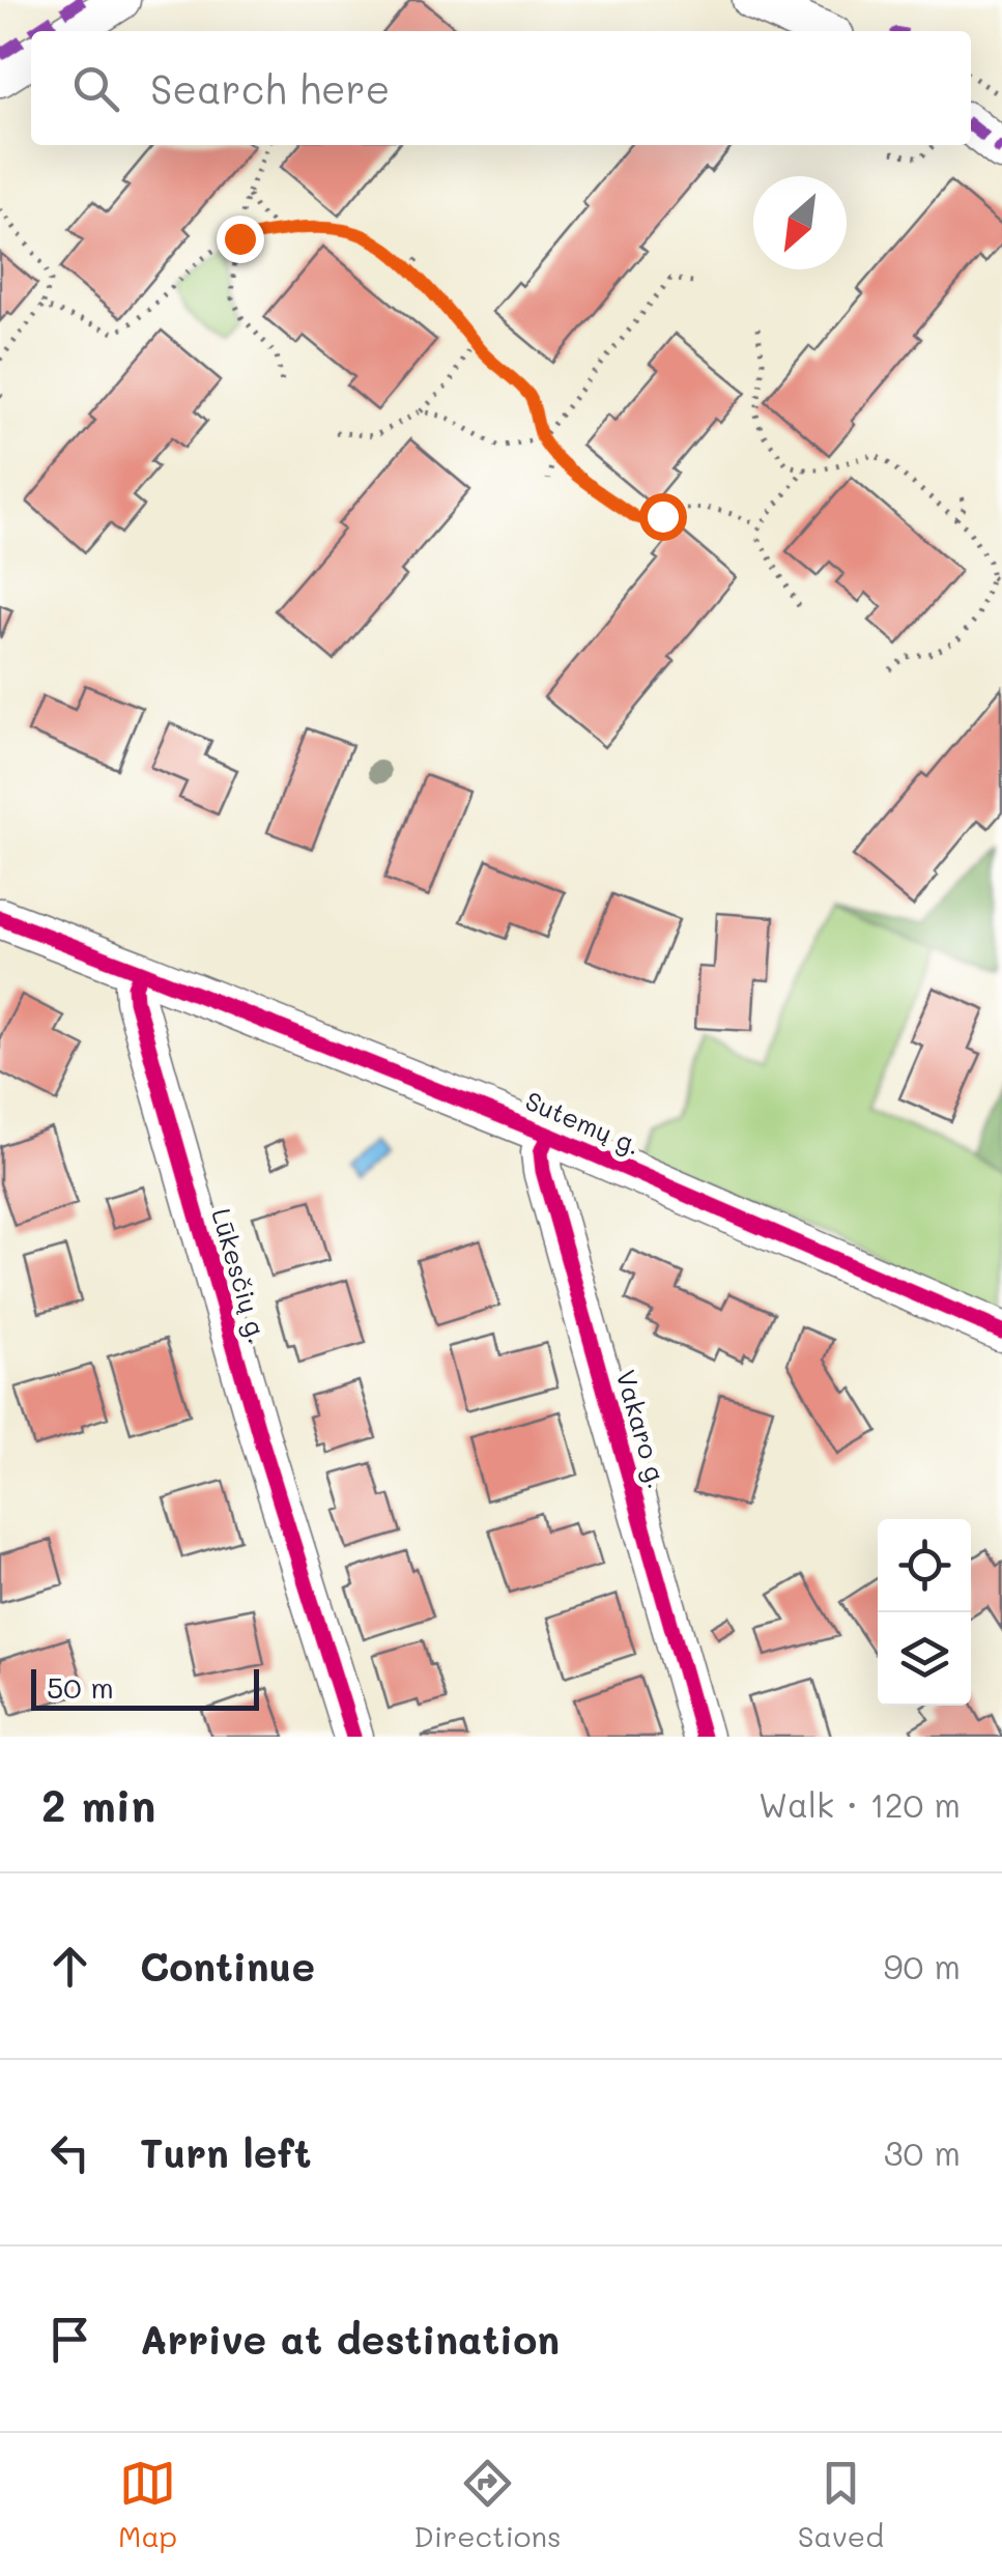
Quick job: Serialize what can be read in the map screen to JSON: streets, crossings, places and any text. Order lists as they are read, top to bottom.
{
  "streets": {
    "street": ["Sutemų g.", "Lūkesčių g.", "Vakaro g."]
  },
  "crossings": [
    ["Sutemų g.", "Lūkesčių g."],
    ["Sutemų g.", "Vakaro g."]
  ],
  "scale_bar": "50 m",
  "north": "bottom left",
  "page": {
    "search": "Search here",
    "scale": "50 m",
    "heading": ["2 min", "Walk · 120 m"],
    "list": [
      ["Continue", "90 m"],
      ["Turn left", "30 m"],
      "Arrive at destination"
    ],
    "nav": ["Map", "Directions", "Saved"]
  }
}
